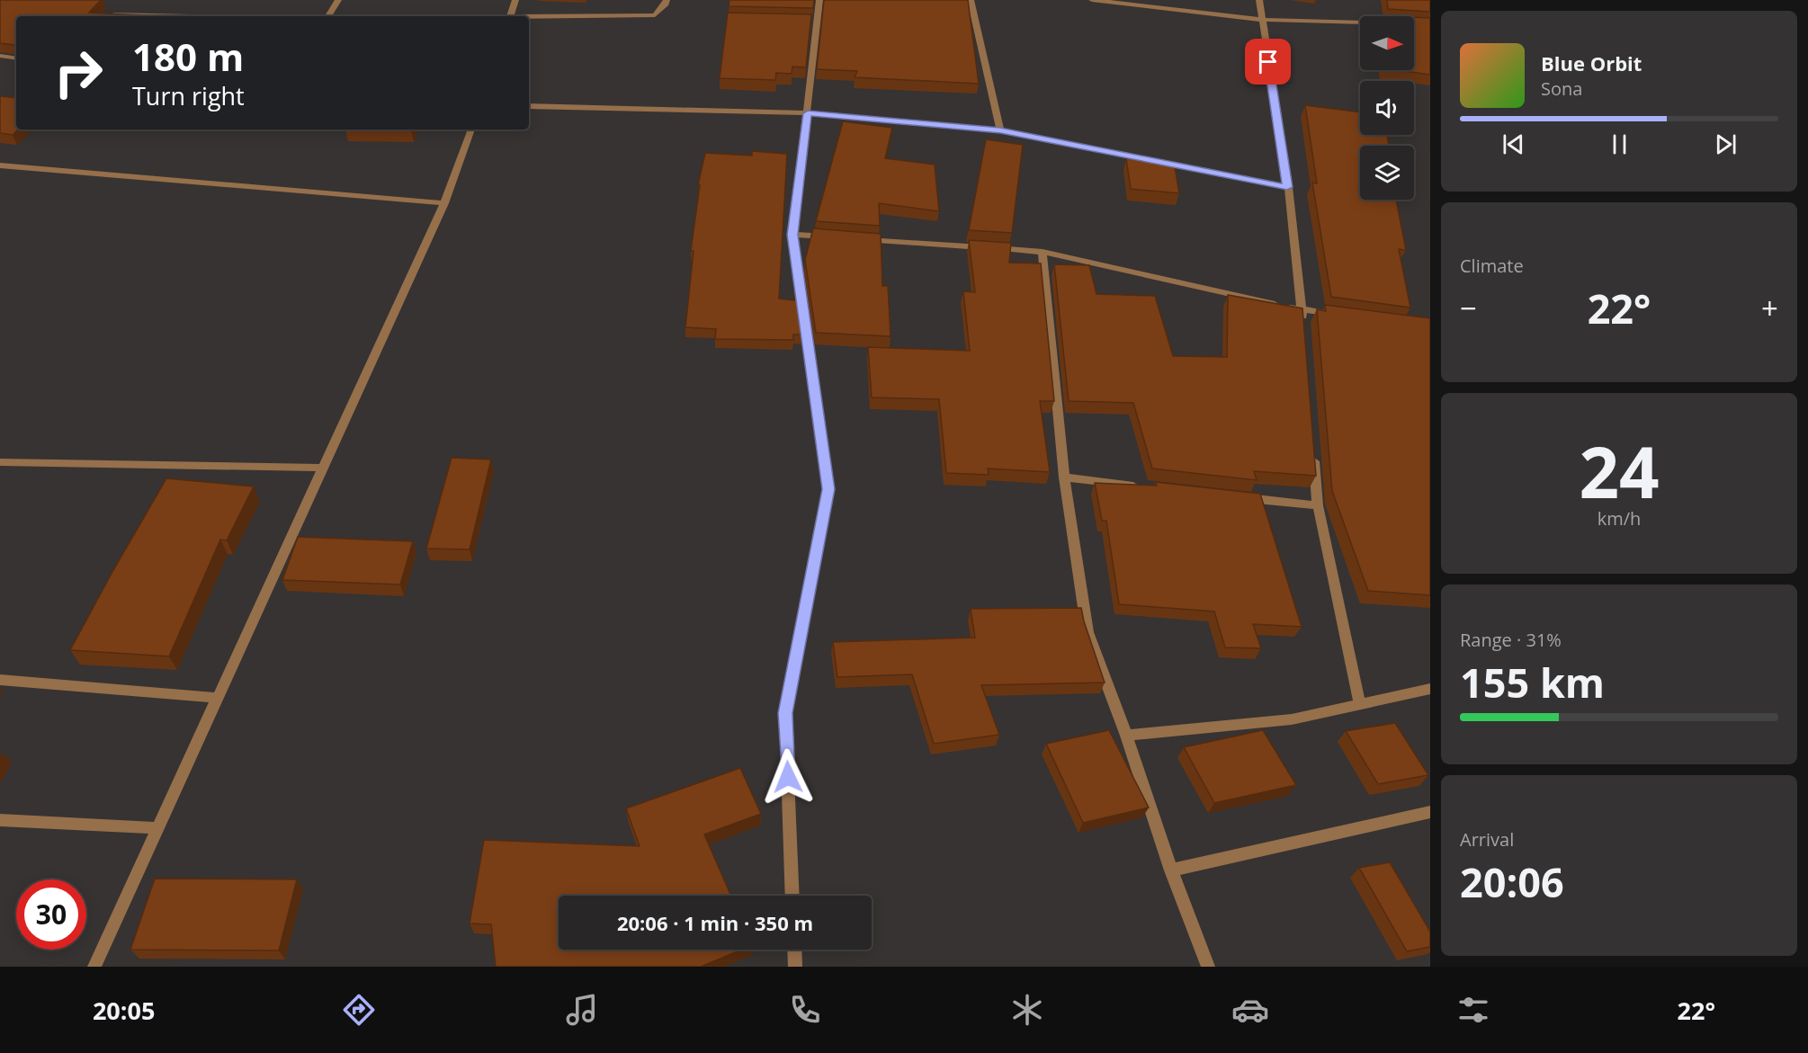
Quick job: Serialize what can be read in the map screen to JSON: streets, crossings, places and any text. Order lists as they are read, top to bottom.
{
  "north": "right",
  "page": {
    "turn": ["180 m", "Turn right"],
    "song": ["Blue Orbit", "Sona"],
    "tile": [
      "Climate",
      ["24", "km/h"],
      ["Range · 31%", "155 km"],
      ["Arrival", "20:06"]
    ],
    "heat": ["−", "22°", "+"],
    "limit": "30",
    "trip": "20:06 · 1 min · 350 m",
    "tabs": ["20:05", "22°"]
  }
}
